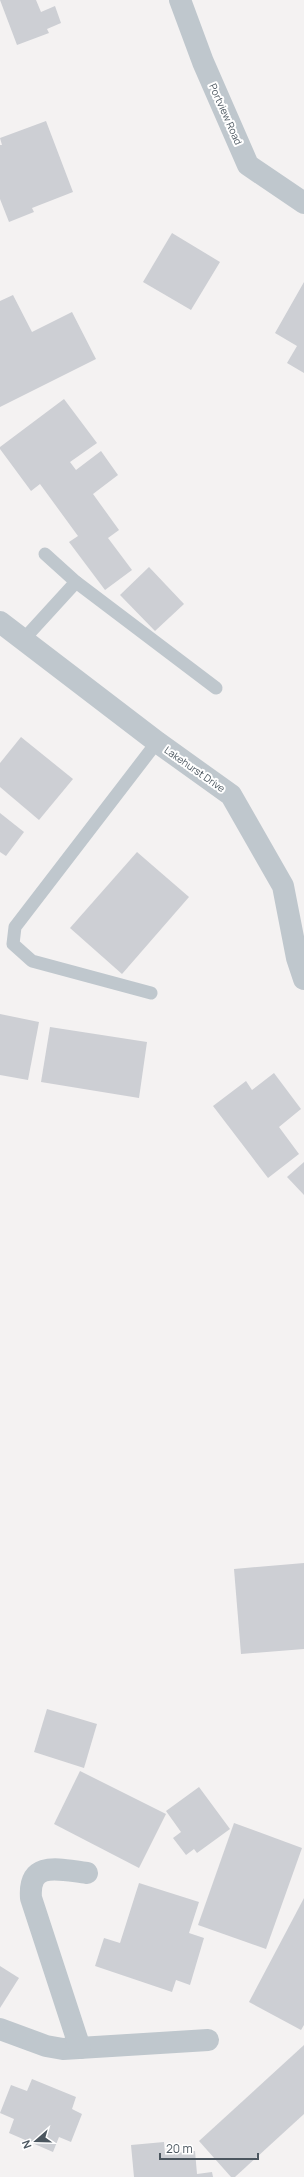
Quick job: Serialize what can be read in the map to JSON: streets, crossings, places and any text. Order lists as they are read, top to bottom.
{
  "streets": {
    "street": ["Portview Road", "Lakehurst Drive"]
  },
  "scale_bar": "20 m",
  "north": "left"
}
